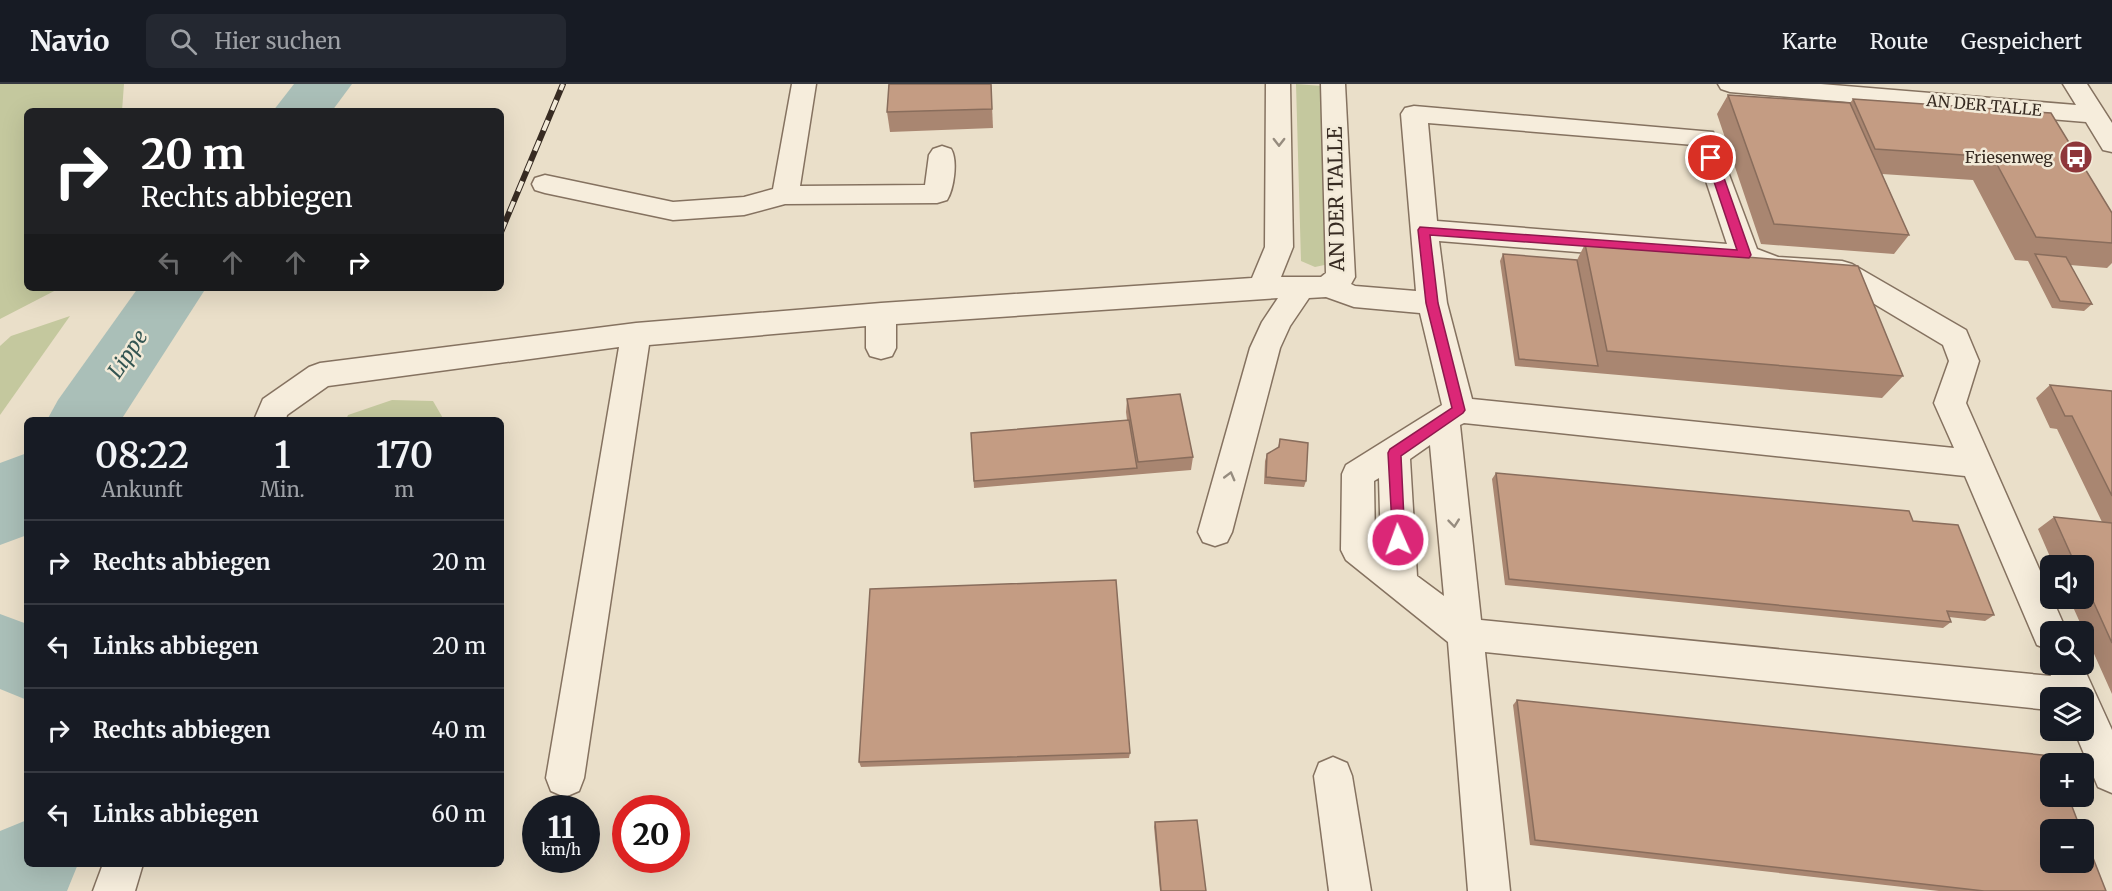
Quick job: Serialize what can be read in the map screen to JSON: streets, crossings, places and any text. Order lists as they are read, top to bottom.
{
  "streets": {
    "street": ["AN DER TALLE"]
  },
  "water": ["Lippe"],
  "places": {
    "bus stop": ["Friesenweg"]
  },
  "page": {
    "header": "Navio",
    "search": "Hier suchen",
    "nav": ["Karte", "Route", "Gespeichert"],
    "turn": ["20 m", "Rechts abbiegen"],
    "eta": [
      "08:22",
      "Ankunft",
      "1",
      "Min.",
      "170",
      "m"
    ],
    "list": [
      {
        "name": "Rechts abbiegen",
        "value": "20 m"
      },
      {
        "name": "Links abbiegen",
        "value": "20 m"
      },
      {
        "name": "Rechts abbiegen",
        "value": "40 m"
      },
      {
        "name": "Links abbiegen",
        "value": "60 m"
      }
    ],
    "map_buttons": ["+", "−"],
    "speed": "11 km/h",
    "limit": "20"
  }
}
